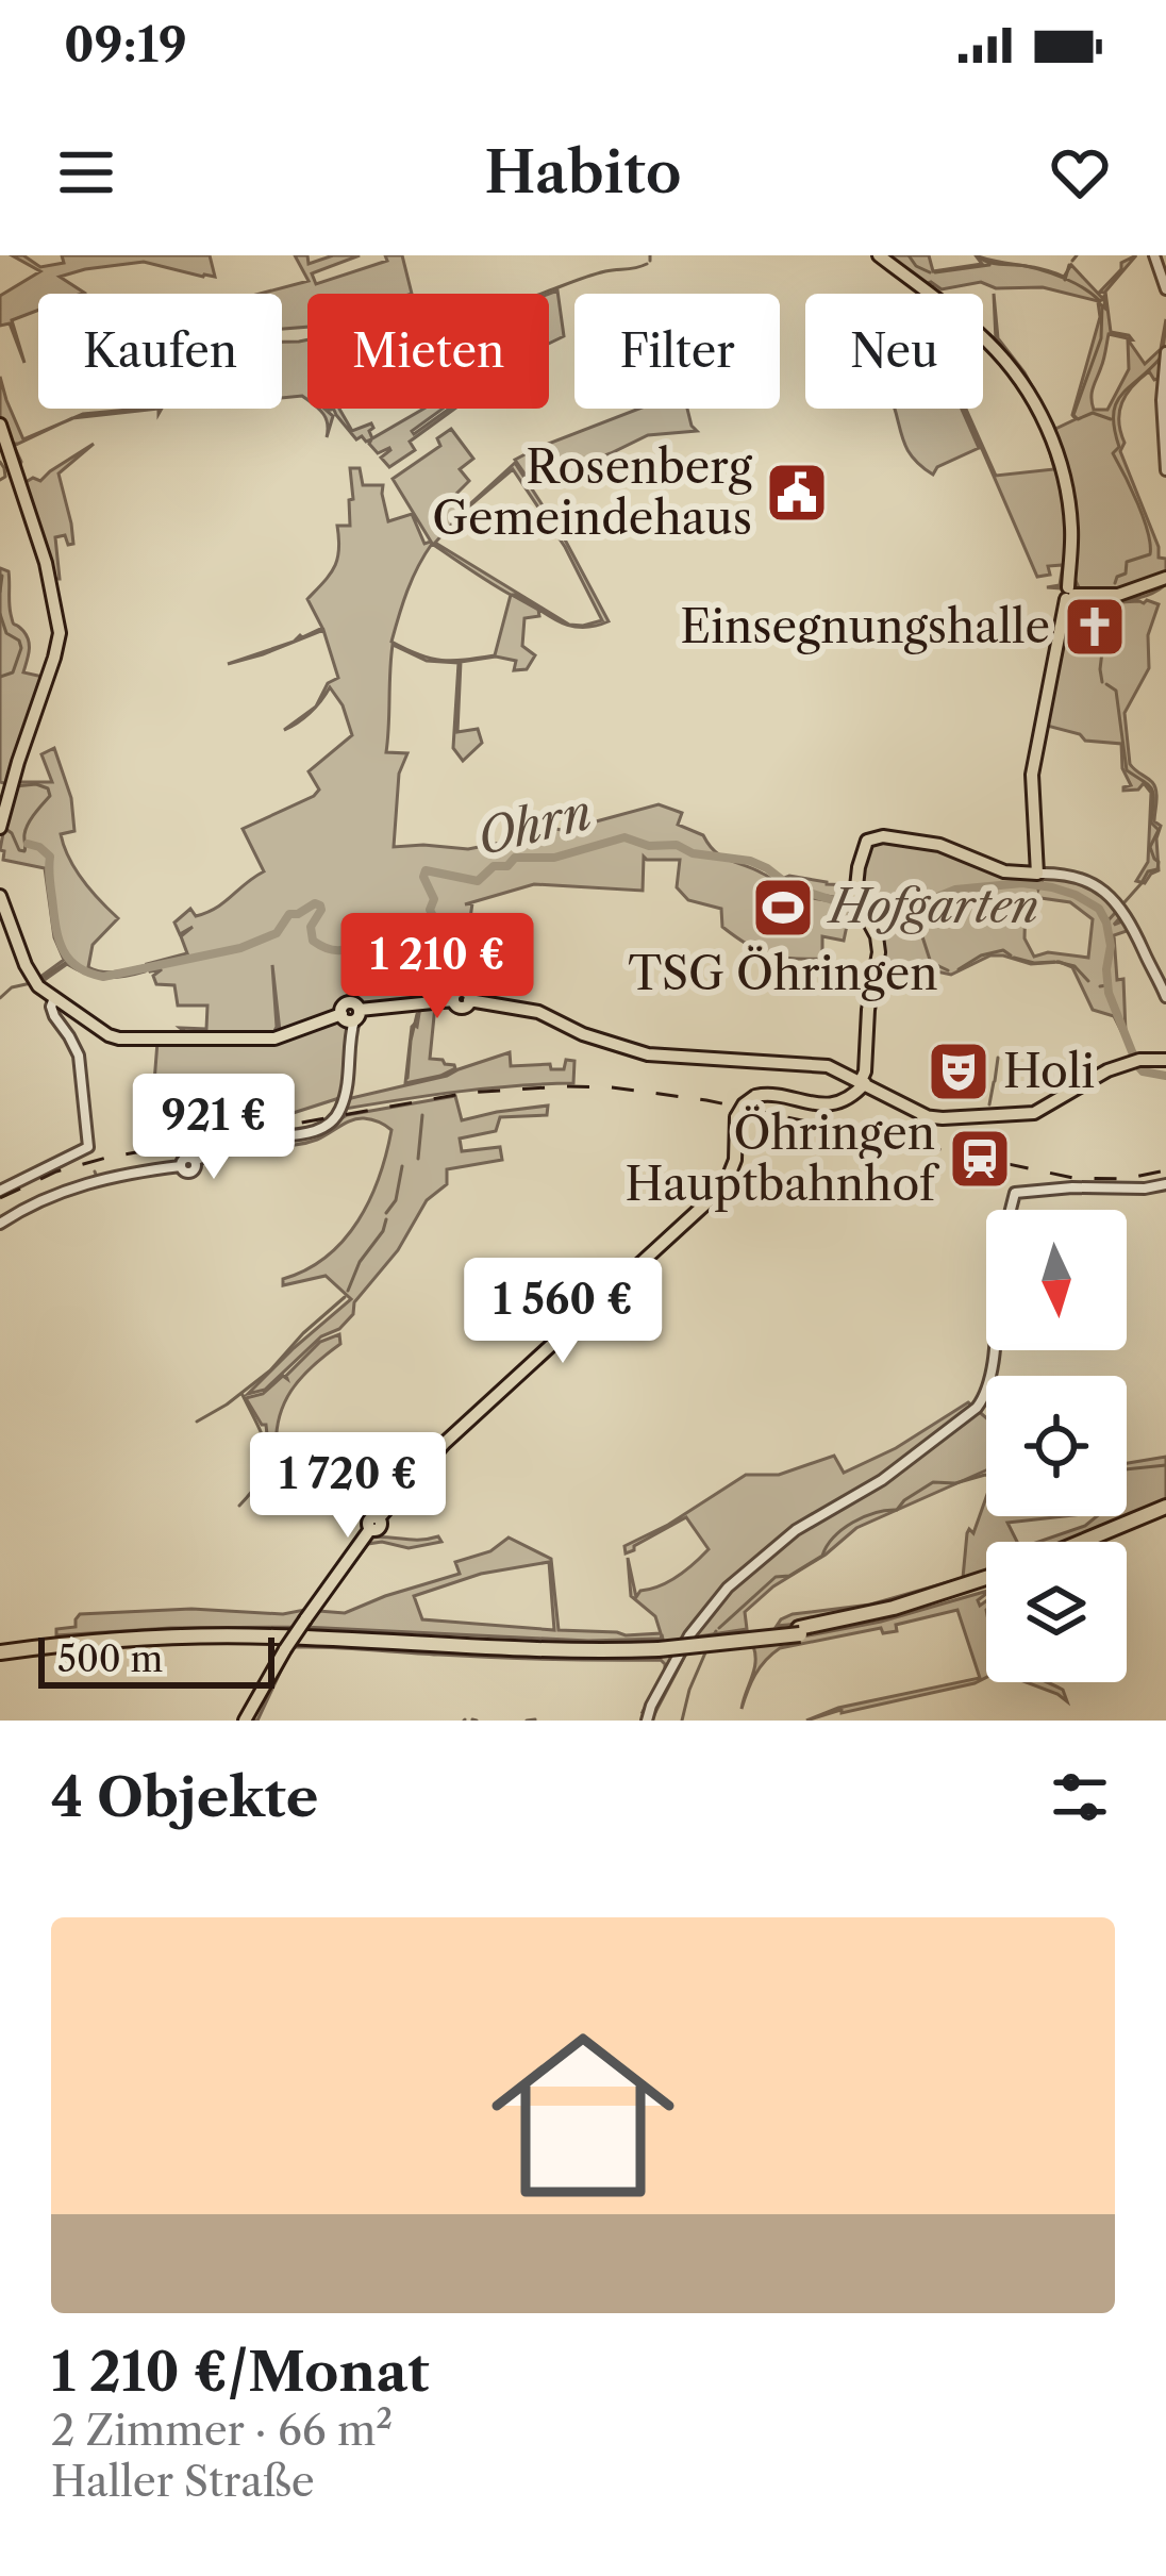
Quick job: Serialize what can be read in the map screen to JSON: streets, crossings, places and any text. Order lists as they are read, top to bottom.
{
  "water": ["Ohrn"],
  "parks": ["Hofgarten"],
  "places": {
    "public building": ["Rosenberg Gemeindehaus"],
    "church": ["Einsegnungshalle"],
    "sports": ["TSG Öhringen"],
    "theatre": ["Holi"],
    "station": ["Öhringen Hauptbahnhof"]
  },
  "scale_bar": "500 m",
  "north": "bottom",
  "page": {
    "status": "09:19",
    "header": "Habito",
    "chip": [
      "Kaufen",
      "Mieten",
      "Filter",
      "Neu"
    ],
    "price": [
      "1 210 €",
      "921 €",
      "1 560 €",
      "1 720 €"
    ],
    "scale": "500 m",
    "heading": "4 Objekte",
    "list": [
      {
        "name": "1 210 €/Monat",
        "note": "2 Zimmer · 66 m² · Haller Straße"
      }
    ]
  }
}
